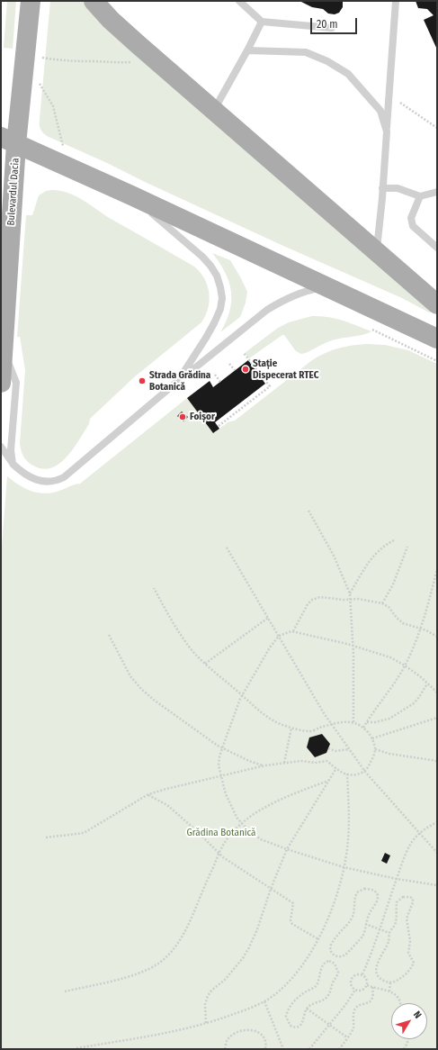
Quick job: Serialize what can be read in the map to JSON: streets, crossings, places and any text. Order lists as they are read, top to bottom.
{
  "streets": {
    "main road": ["Bulevardul Dacia"]
  },
  "parks": ["Grădina Botanică"],
  "places": ["Stație Dispecerat RTEC", "Strada Grădina Botanică", "Foișor"],
  "scale_bar": "20 m",
  "north": "top right"
}
